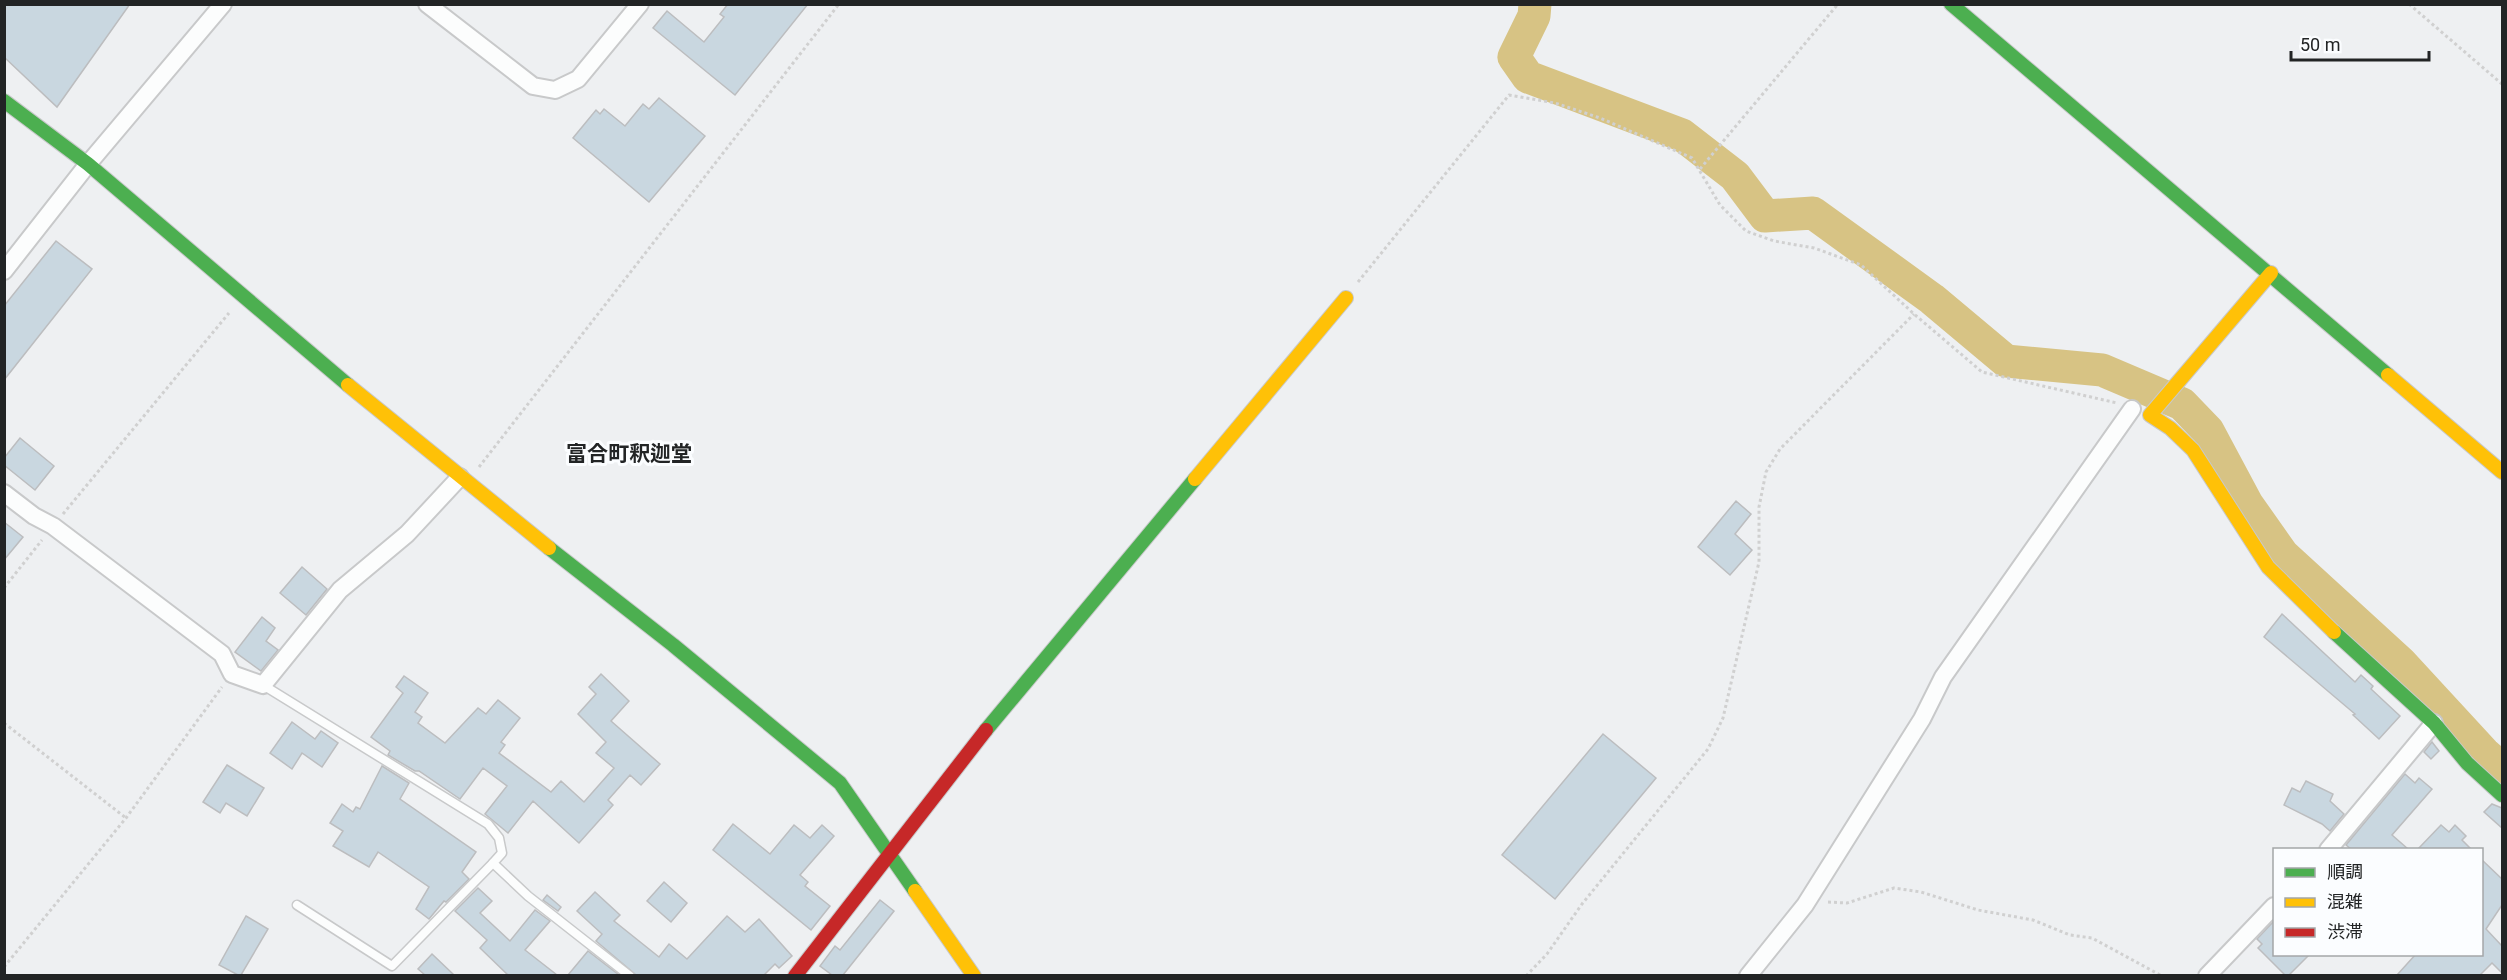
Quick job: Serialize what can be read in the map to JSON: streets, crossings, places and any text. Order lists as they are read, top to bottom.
{
  "districts": ["富合町釈迦堂"],
  "legend": ["順調", "混雑", "渋滞"],
  "scale_bar": "50 m"
}
